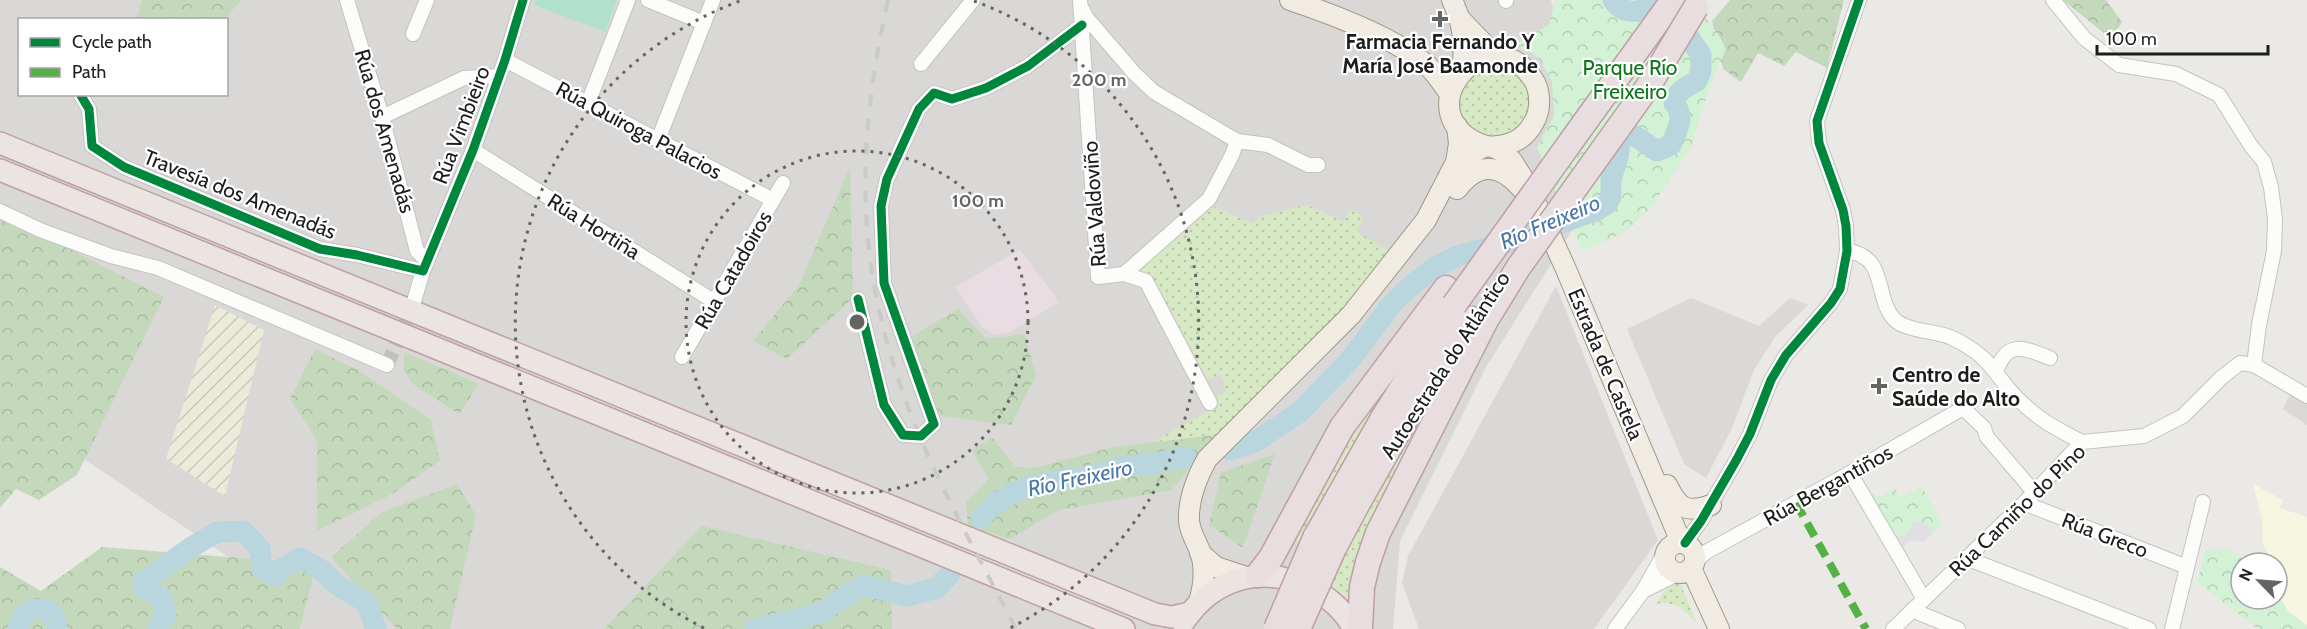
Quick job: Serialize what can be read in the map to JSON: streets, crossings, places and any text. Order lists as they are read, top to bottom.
{
  "streets": {
    "highway": ["Autoestrada do Atlántico"],
    "main road": ["Estrada de Castela"],
    "street": [
      "Rúa Vimbieiro",
      "Rúa Quiroga Palacios",
      "Rúa dos Amenadás",
      "Travesía dos Amenadás",
      "Rúa Valdoviño",
      "Rúa Hortiña",
      "Rúa Catadoiros",
      "Rúa Bergantiños",
      "Rúa Camiño do Pino",
      "Rúa Greco"
    ]
  },
  "crossings": [
    ["Rúa Vimbieiro", "Rúa Quiroga Palacios"],
    ["Rúa Vimbieiro", "Rúa dos Amenadás"],
    ["Rúa Vimbieiro", "Travesía dos Amenadás"],
    ["Rúa Vimbieiro", "Rúa Hortiña"],
    ["Rúa Quiroga Palacios", "Rúa Catadoiros"],
    ["Rúa dos Amenadás", "Travesía dos Amenadás"],
    ["Rúa Hortiña", "Rúa Catadoiros"],
    ["Estrada de Castela", "Rúa Bergantiños"],
    ["Rúa Bergantiños", "Rúa Camiño do Pino"],
    ["Rúa Camiño do Pino", "Rúa Greco"]
  ],
  "water": ["Río Freixeiro"],
  "parks": ["Parque Río Freixeiro"],
  "places": {
    "health": ["Farmacia Fernando Y María José Baamonde", "Centro de Saúde do Alto"]
  },
  "legend": ["Cycle path", "Path"],
  "scale_bar": "100 m",
  "north": "top left",
  "rings": ["200 m", "100 m"]
}
